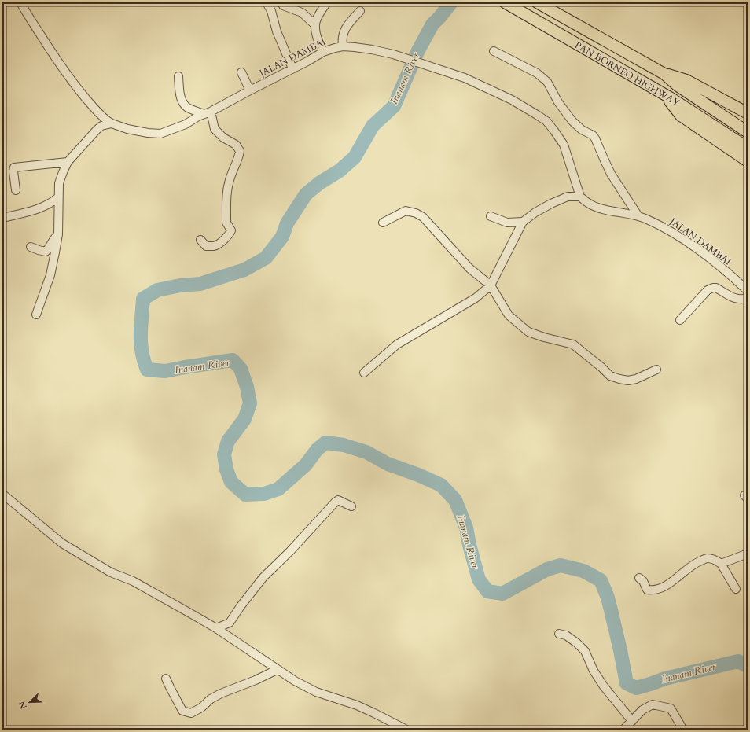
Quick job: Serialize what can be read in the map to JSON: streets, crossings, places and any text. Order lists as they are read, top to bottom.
{
  "streets": {
    "highway": ["PAN BORNEO HIGHWAY"],
    "street": ["JALAN DAMBAI"]
  },
  "water": ["Inanam River"],
  "north": "bottom left"
}
